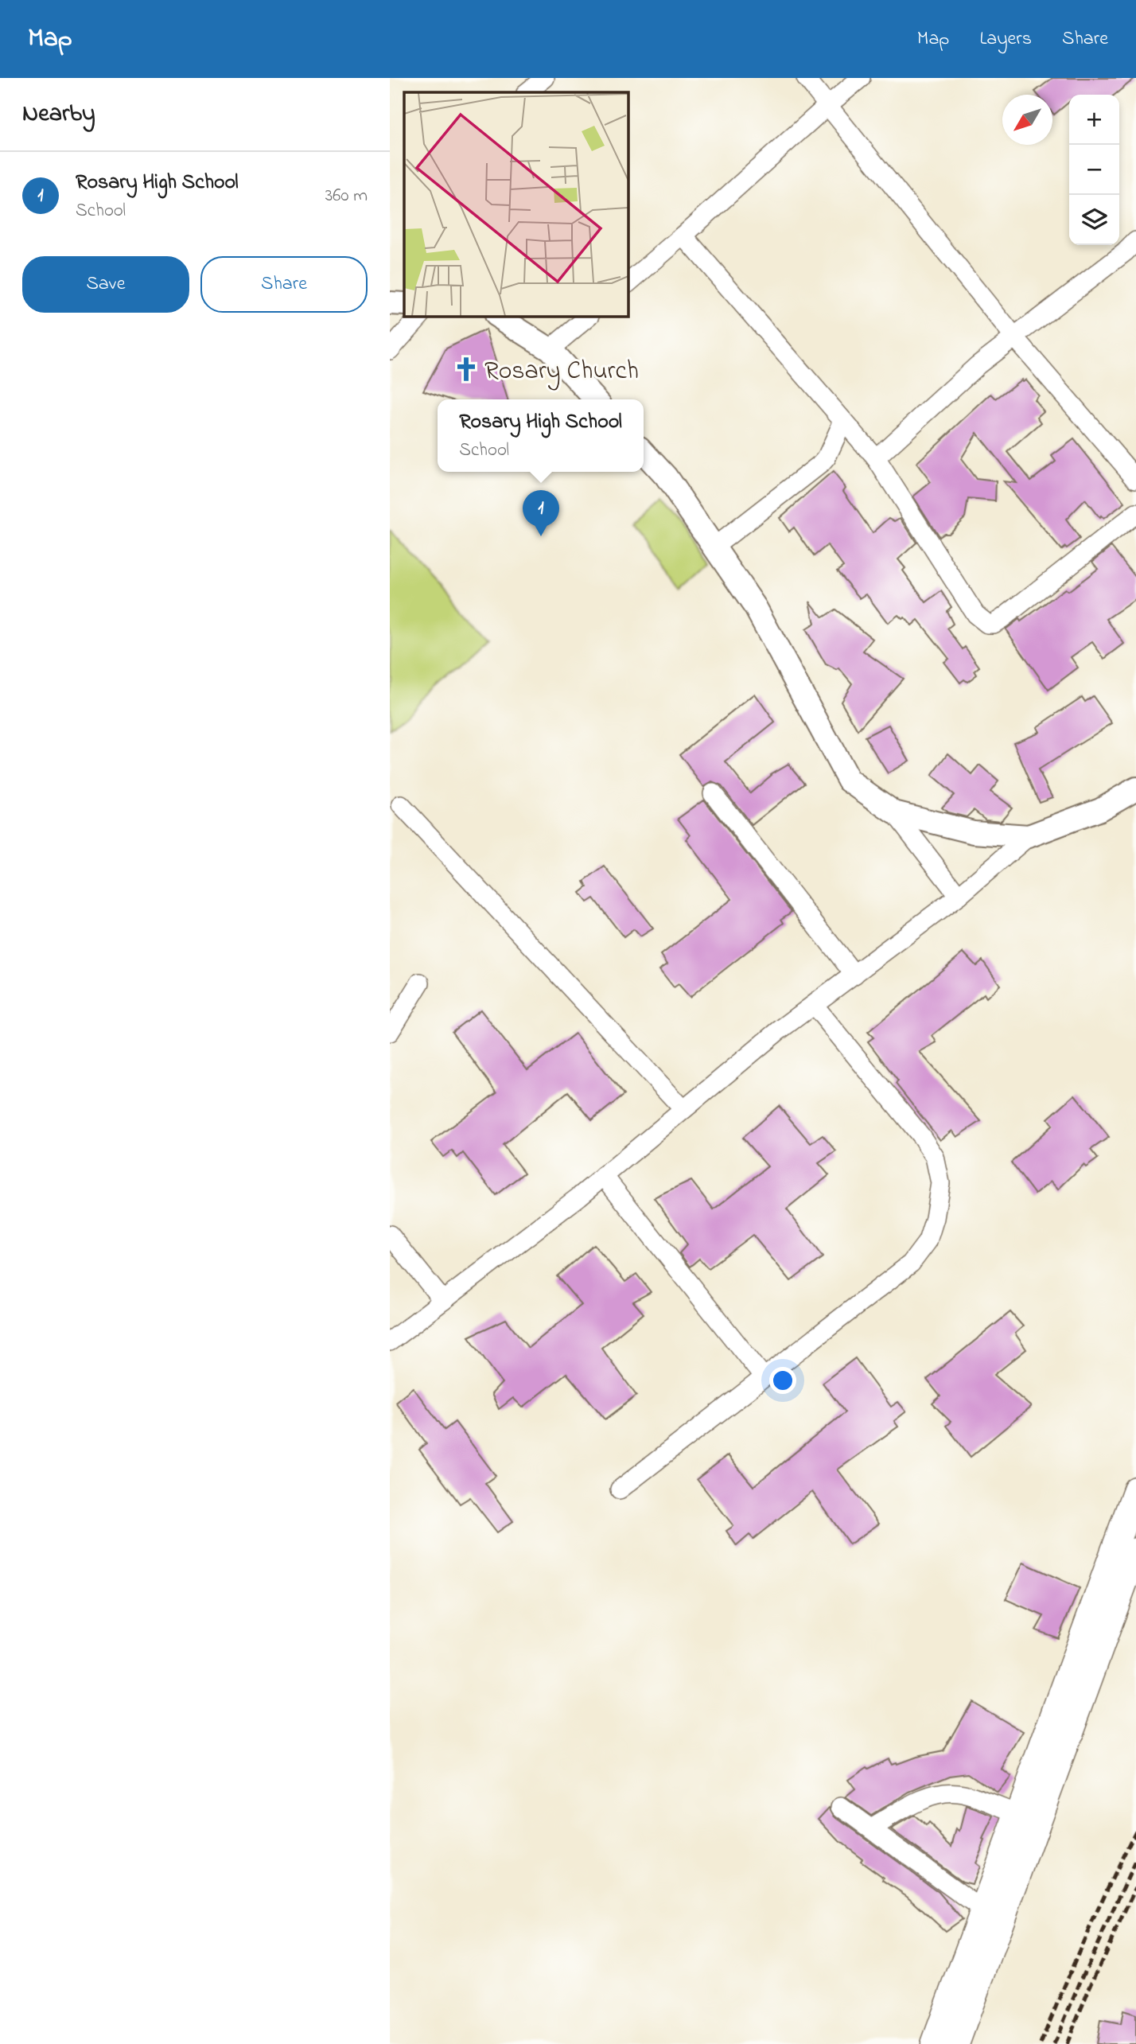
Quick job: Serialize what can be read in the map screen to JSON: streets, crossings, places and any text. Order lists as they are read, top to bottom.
{
  "places": {
    "church": ["Rosary Church"]
  },
  "north": "bottom left",
  "page": {
    "header": "Map",
    "nav": ["Map", "Layers", "Share"],
    "heading": "Nearby",
    "map_buttons": ["+", "−"],
    "list": [
      {
        "mark": "1",
        "name": "Rosary High School",
        "note": "School",
        "value": "360 m"
      }
    ],
    "buttons": ["Save", "Share"],
    "popup": ["Rosary High School", "School"],
    "pins": "1"
  }
}
